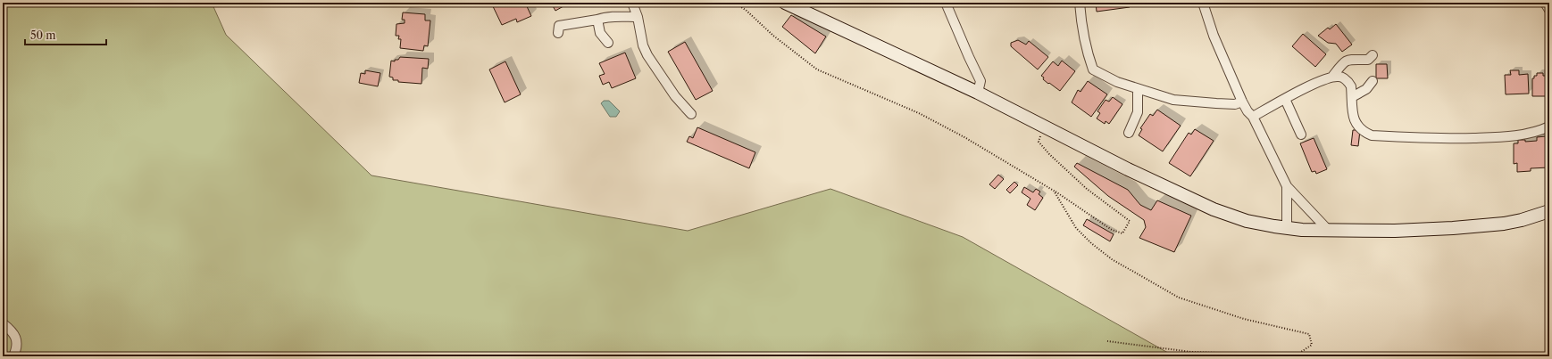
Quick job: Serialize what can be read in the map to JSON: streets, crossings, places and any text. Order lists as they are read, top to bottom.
{
  "scale_bar": "50 m"
}
